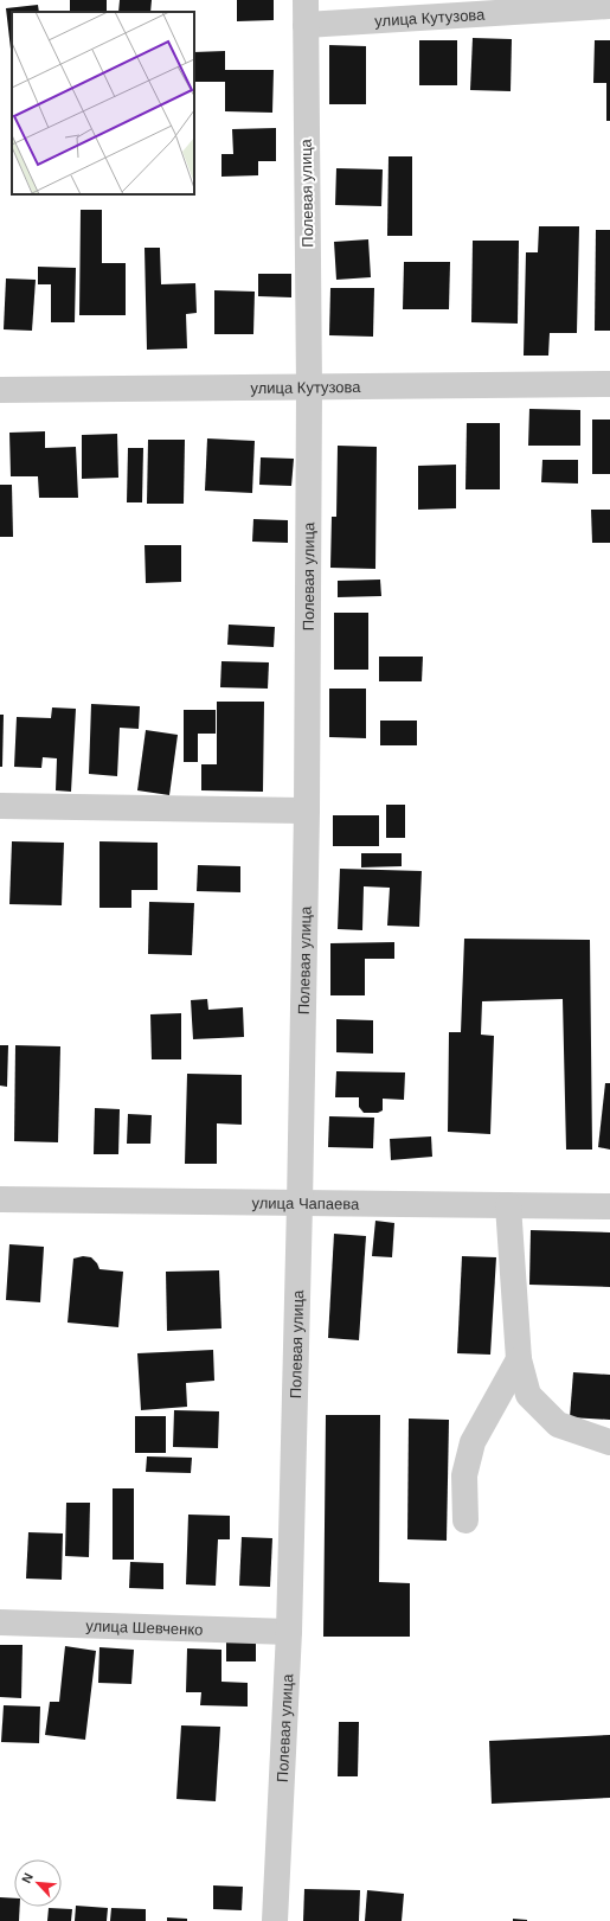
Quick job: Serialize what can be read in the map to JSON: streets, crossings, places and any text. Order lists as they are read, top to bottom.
{
  "streets": {
    "street": [
      "улица Кутузова",
      "Полевая улица",
      "улица Чапаева",
      "улица Шевченко"
    ]
  },
  "crossings": [
    ["улица Кутузова", "Полевая улица"],
    ["Полевая улица", "улица Чапаева"],
    ["Полевая улица", "улица Шевченко"]
  ],
  "north": "top left"
}
